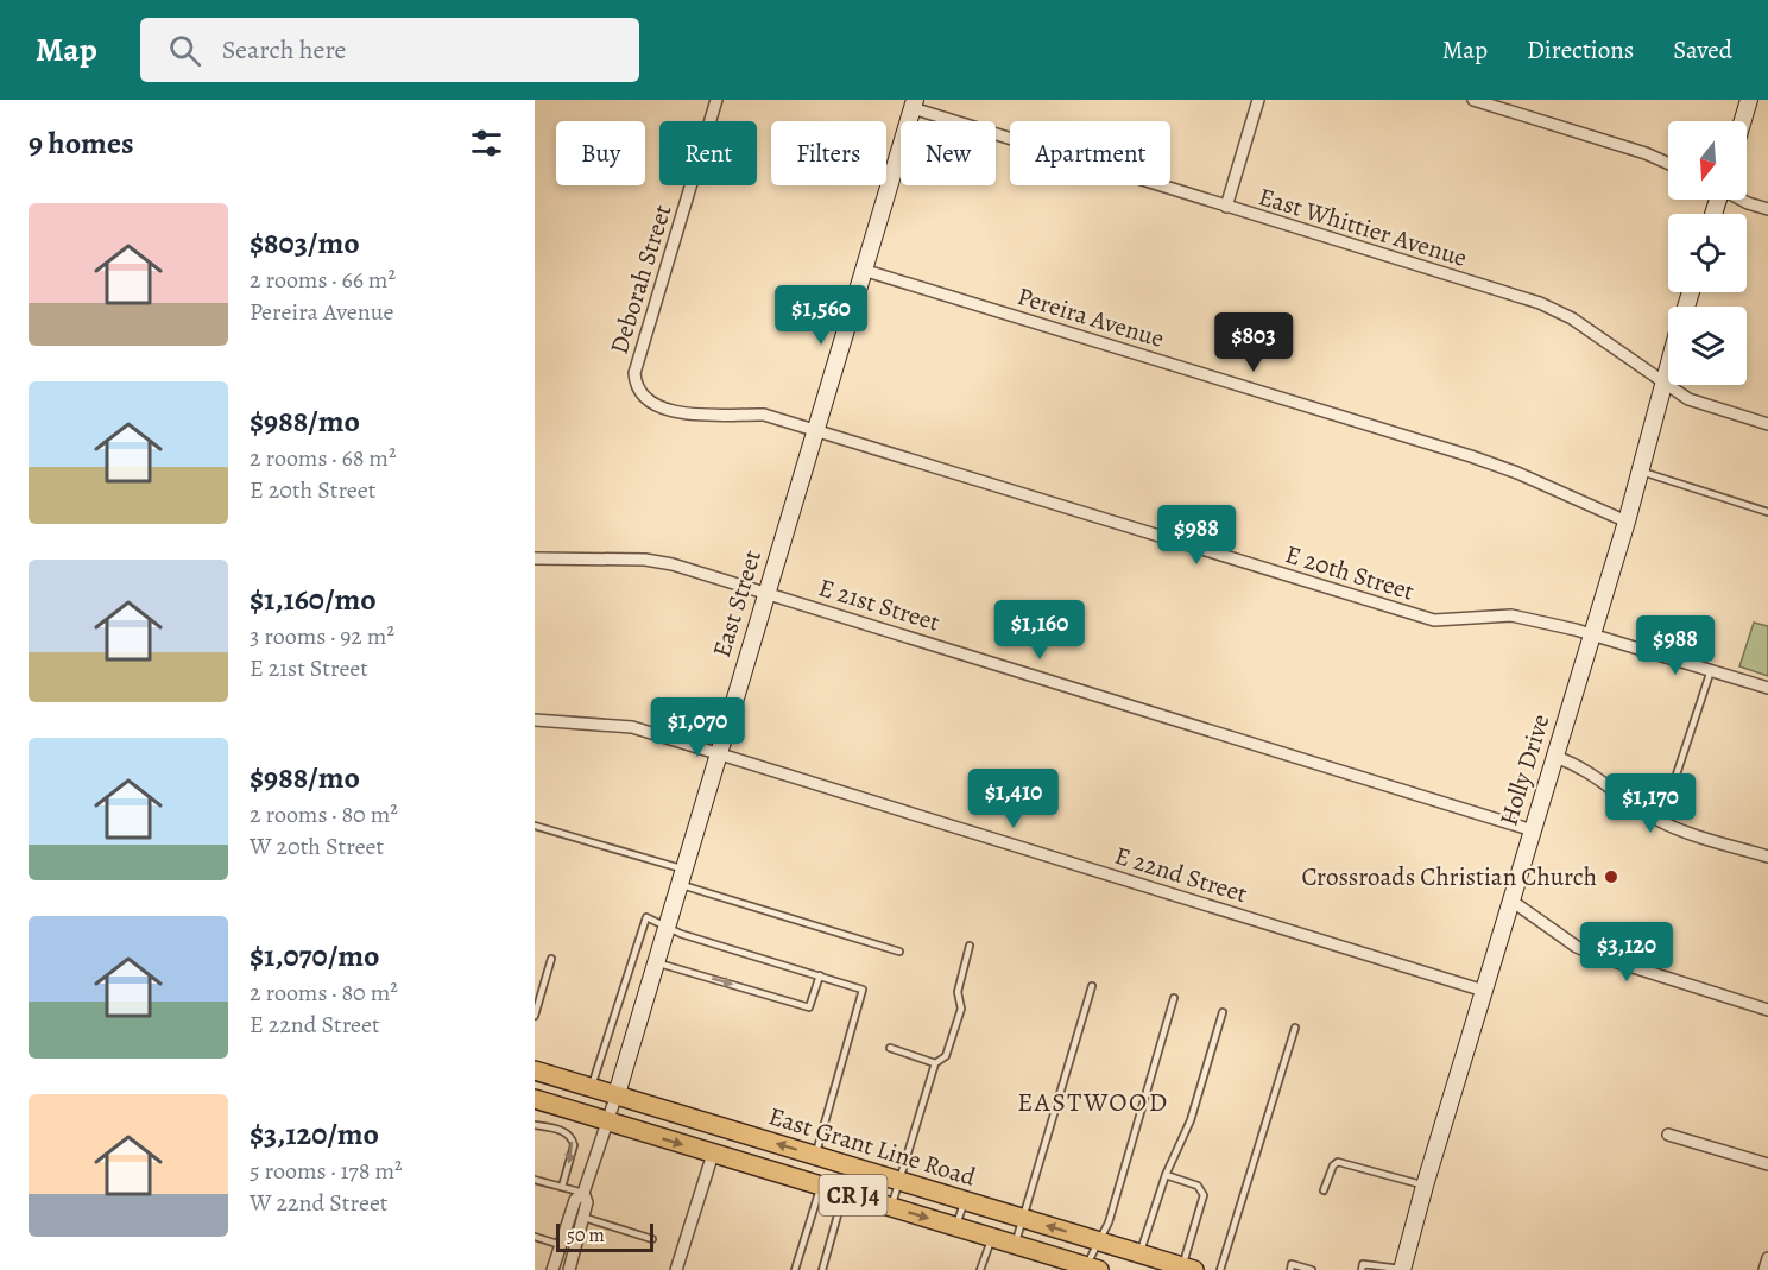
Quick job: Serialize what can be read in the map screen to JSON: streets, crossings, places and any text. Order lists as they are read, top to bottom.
{
  "streets": {
    "main road": ["East Grant Line Road", "CR J4"],
    "street": [
      "East Whittier Avenue",
      "Deborah Street",
      "Pereira Avenue",
      "E 20th Street",
      "East Street",
      "E 21st Street",
      "Holly Drive",
      "E 22nd Street"
    ]
  },
  "crossings": [
    ["East Whittier Avenue", "East Street"],
    ["East Whittier Avenue", "Holly Drive"],
    ["Deborah Street", "E 20th Street"],
    ["Pereira Avenue", "East Street"],
    ["Pereira Avenue", "Holly Drive"],
    ["E 20th Street", "East Street"],
    ["E 20th Street", "Holly Drive"],
    ["East Street", "E 21st Street"],
    ["East Street", "E 22nd Street"],
    ["East Street", "East Grant Line Road"],
    ["E 21st Street", "Holly Drive"],
    ["Holly Drive", "E 22nd Street"]
  ],
  "districts": ["EASTWOOD"],
  "places": ["Crossroads Christian Church"],
  "scale_bar": "50 m",
  "north": "bottom",
  "page": {
    "header": "Map",
    "search": "Search here",
    "nav": ["Map", "Directions", "Saved"],
    "heading": "9 homes",
    "chip": [
      "Buy",
      "Rent",
      "Filters",
      "New",
      "Apartment"
    ],
    "list": [
      {
        "name": "$803/mo",
        "note": "2 rooms · 66 m² · Pereira Avenue"
      },
      {
        "name": "$988/mo",
        "note": "2 rooms · 68 m² · E 20th Street"
      },
      {
        "name": "$1,160/mo",
        "note": "3 rooms · 92 m² · E 21st Street"
      },
      {
        "name": "$988/mo",
        "note": "2 rooms · 80 m² · W 20th Street"
      },
      {
        "name": "$1,070/mo",
        "note": "2 rooms · 80 m² · E 22nd Street"
      },
      {
        "name": "$3,120/mo",
        "note": "5 rooms · 178 m² · W 22nd Street"
      }
    ],
    "price": [
      "$1,560",
      "$803",
      "$988",
      "$1,160",
      "$988",
      "$1,070",
      "$1,410",
      "$1,170",
      "$3,120"
    ],
    "scale": "50 m"
  }
}
